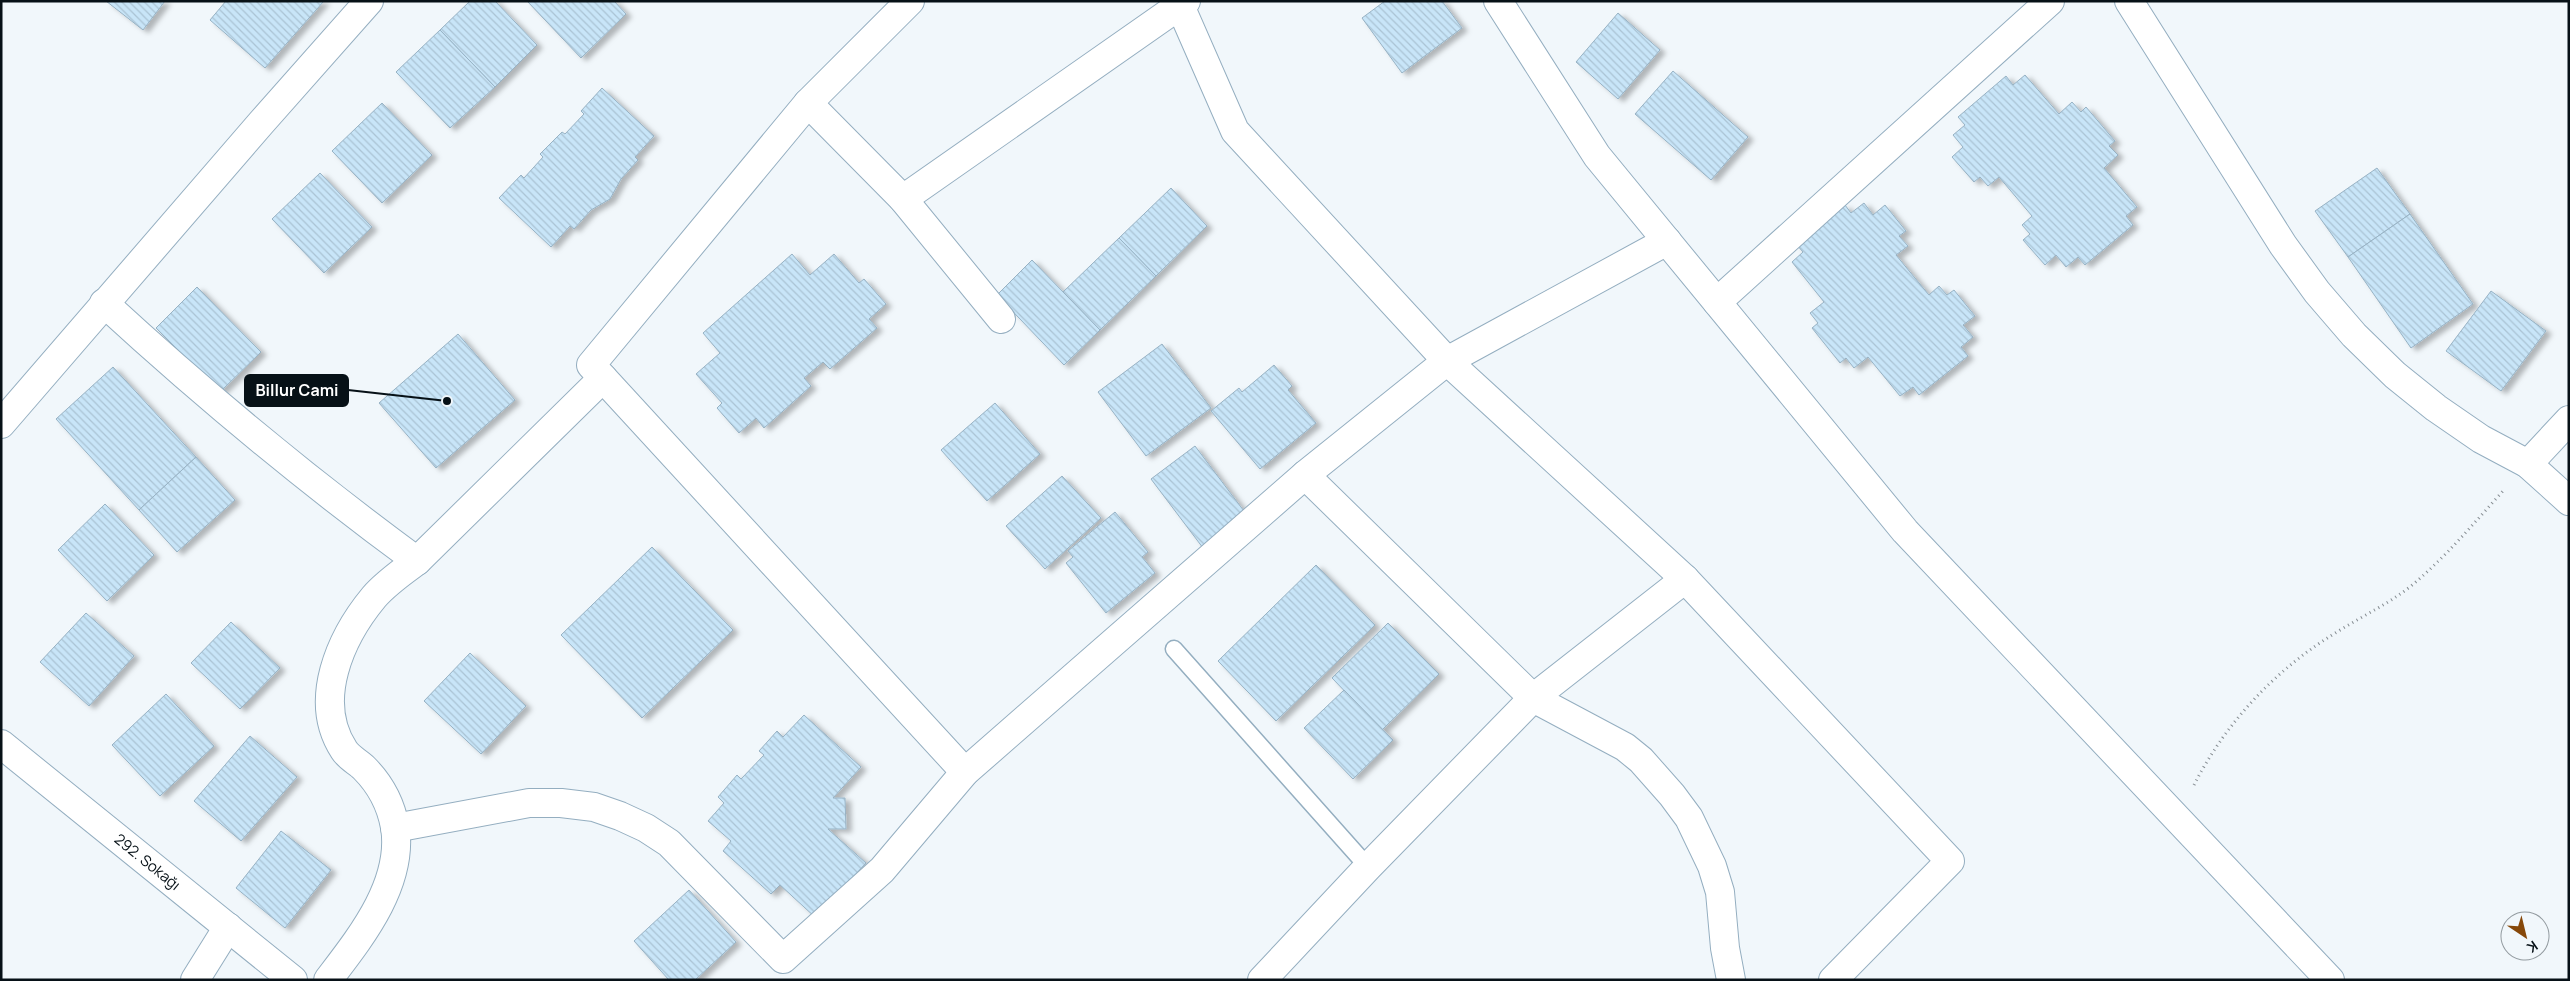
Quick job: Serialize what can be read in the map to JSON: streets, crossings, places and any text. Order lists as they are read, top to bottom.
{
  "streets": {
    "street": ["292. Sokağı"]
  },
  "places": ["Billur Cami"],
  "north": "bottom right"
}
